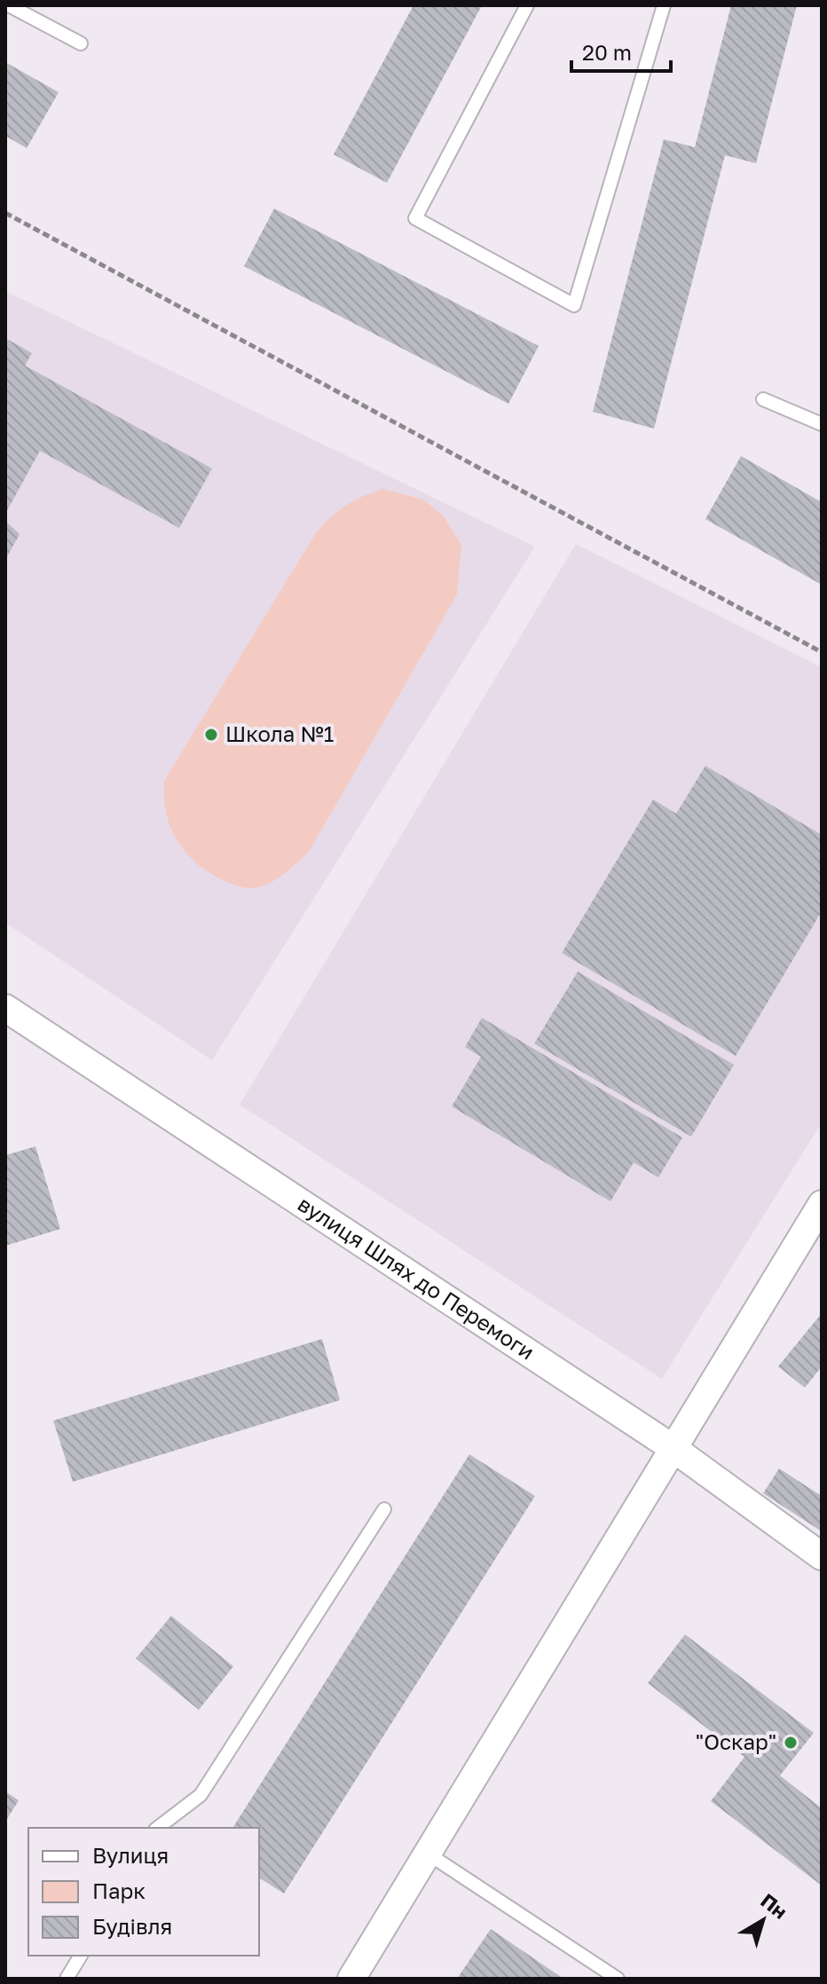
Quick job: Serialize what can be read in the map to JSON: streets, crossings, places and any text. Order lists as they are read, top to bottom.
{
  "streets": {
    "street": ["вулиця Шлях до Перемоги"]
  },
  "places": ["Школа №1", "\"Оскар\""],
  "legend": ["Вулиця", "Парк", "Будівля"],
  "scale_bar": "20 m",
  "north": "top right"
}
